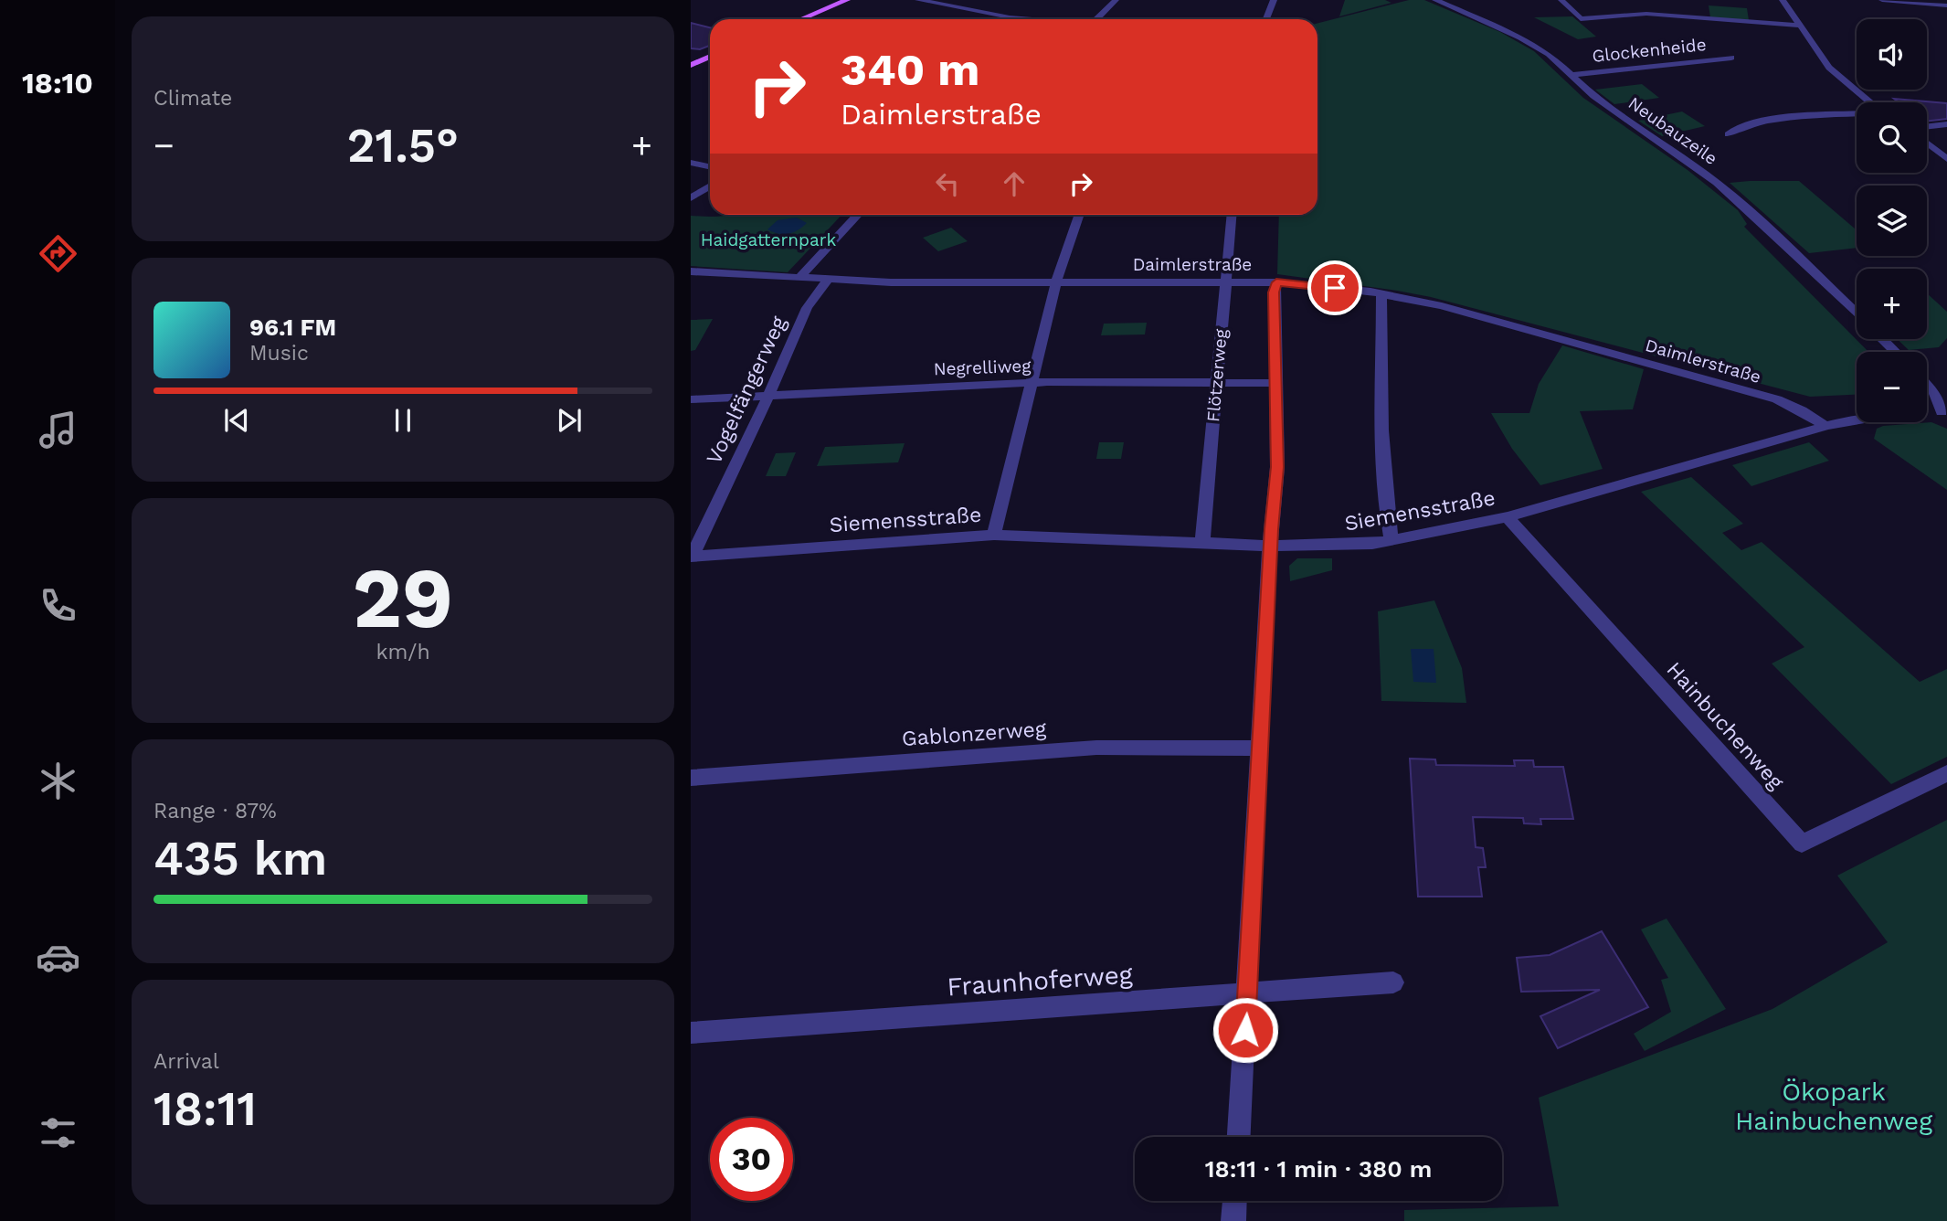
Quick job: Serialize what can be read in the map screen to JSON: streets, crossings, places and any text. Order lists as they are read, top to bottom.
{
  "streets": {
    "street": [
      "Glockenheide",
      "Neubauzeile",
      "Daimlerstraße",
      "Negrelliweg",
      "Flötzerweg",
      "Vogelfängerweg",
      "Siemensstraße",
      "Hainbuchenweg",
      "Gablonzerweg",
      "Fraunhoferweg"
    ]
  },
  "crossings": [
    ["Glockenheide", "Neubauzeile"],
    ["Daimlerstraße", "Flötzerweg"],
    ["Daimlerstraße", "Vogelfängerweg"],
    ["Daimlerstraße", "Siemensstraße"],
    ["Negrelliweg", "Flötzerweg"],
    ["Negrelliweg", "Vogelfängerweg"],
    ["Flötzerweg", "Siemensstraße"],
    ["Vogelfängerweg", "Siemensstraße"],
    ["Siemensstraße", "Hainbuchenweg"]
  ],
  "parks": ["Haidgatternpark", "Ökopark Hainbuchenweg"],
  "page": {
    "tabs": "18:10",
    "tile": [
      "Climate",
      ["29", "km/h"],
      ["Range · 87%", "435 km"],
      ["Arrival", "18:11"]
    ],
    "map_buttons": ["+", "−"],
    "turn": ["340 m", "Daimlerstraße"],
    "heat": ["−", "21.5°", "+"],
    "song": ["96.1 FM", "Music"],
    "limit": "30",
    "trip": "18:11 · 1 min · 380 m"
  }
}
